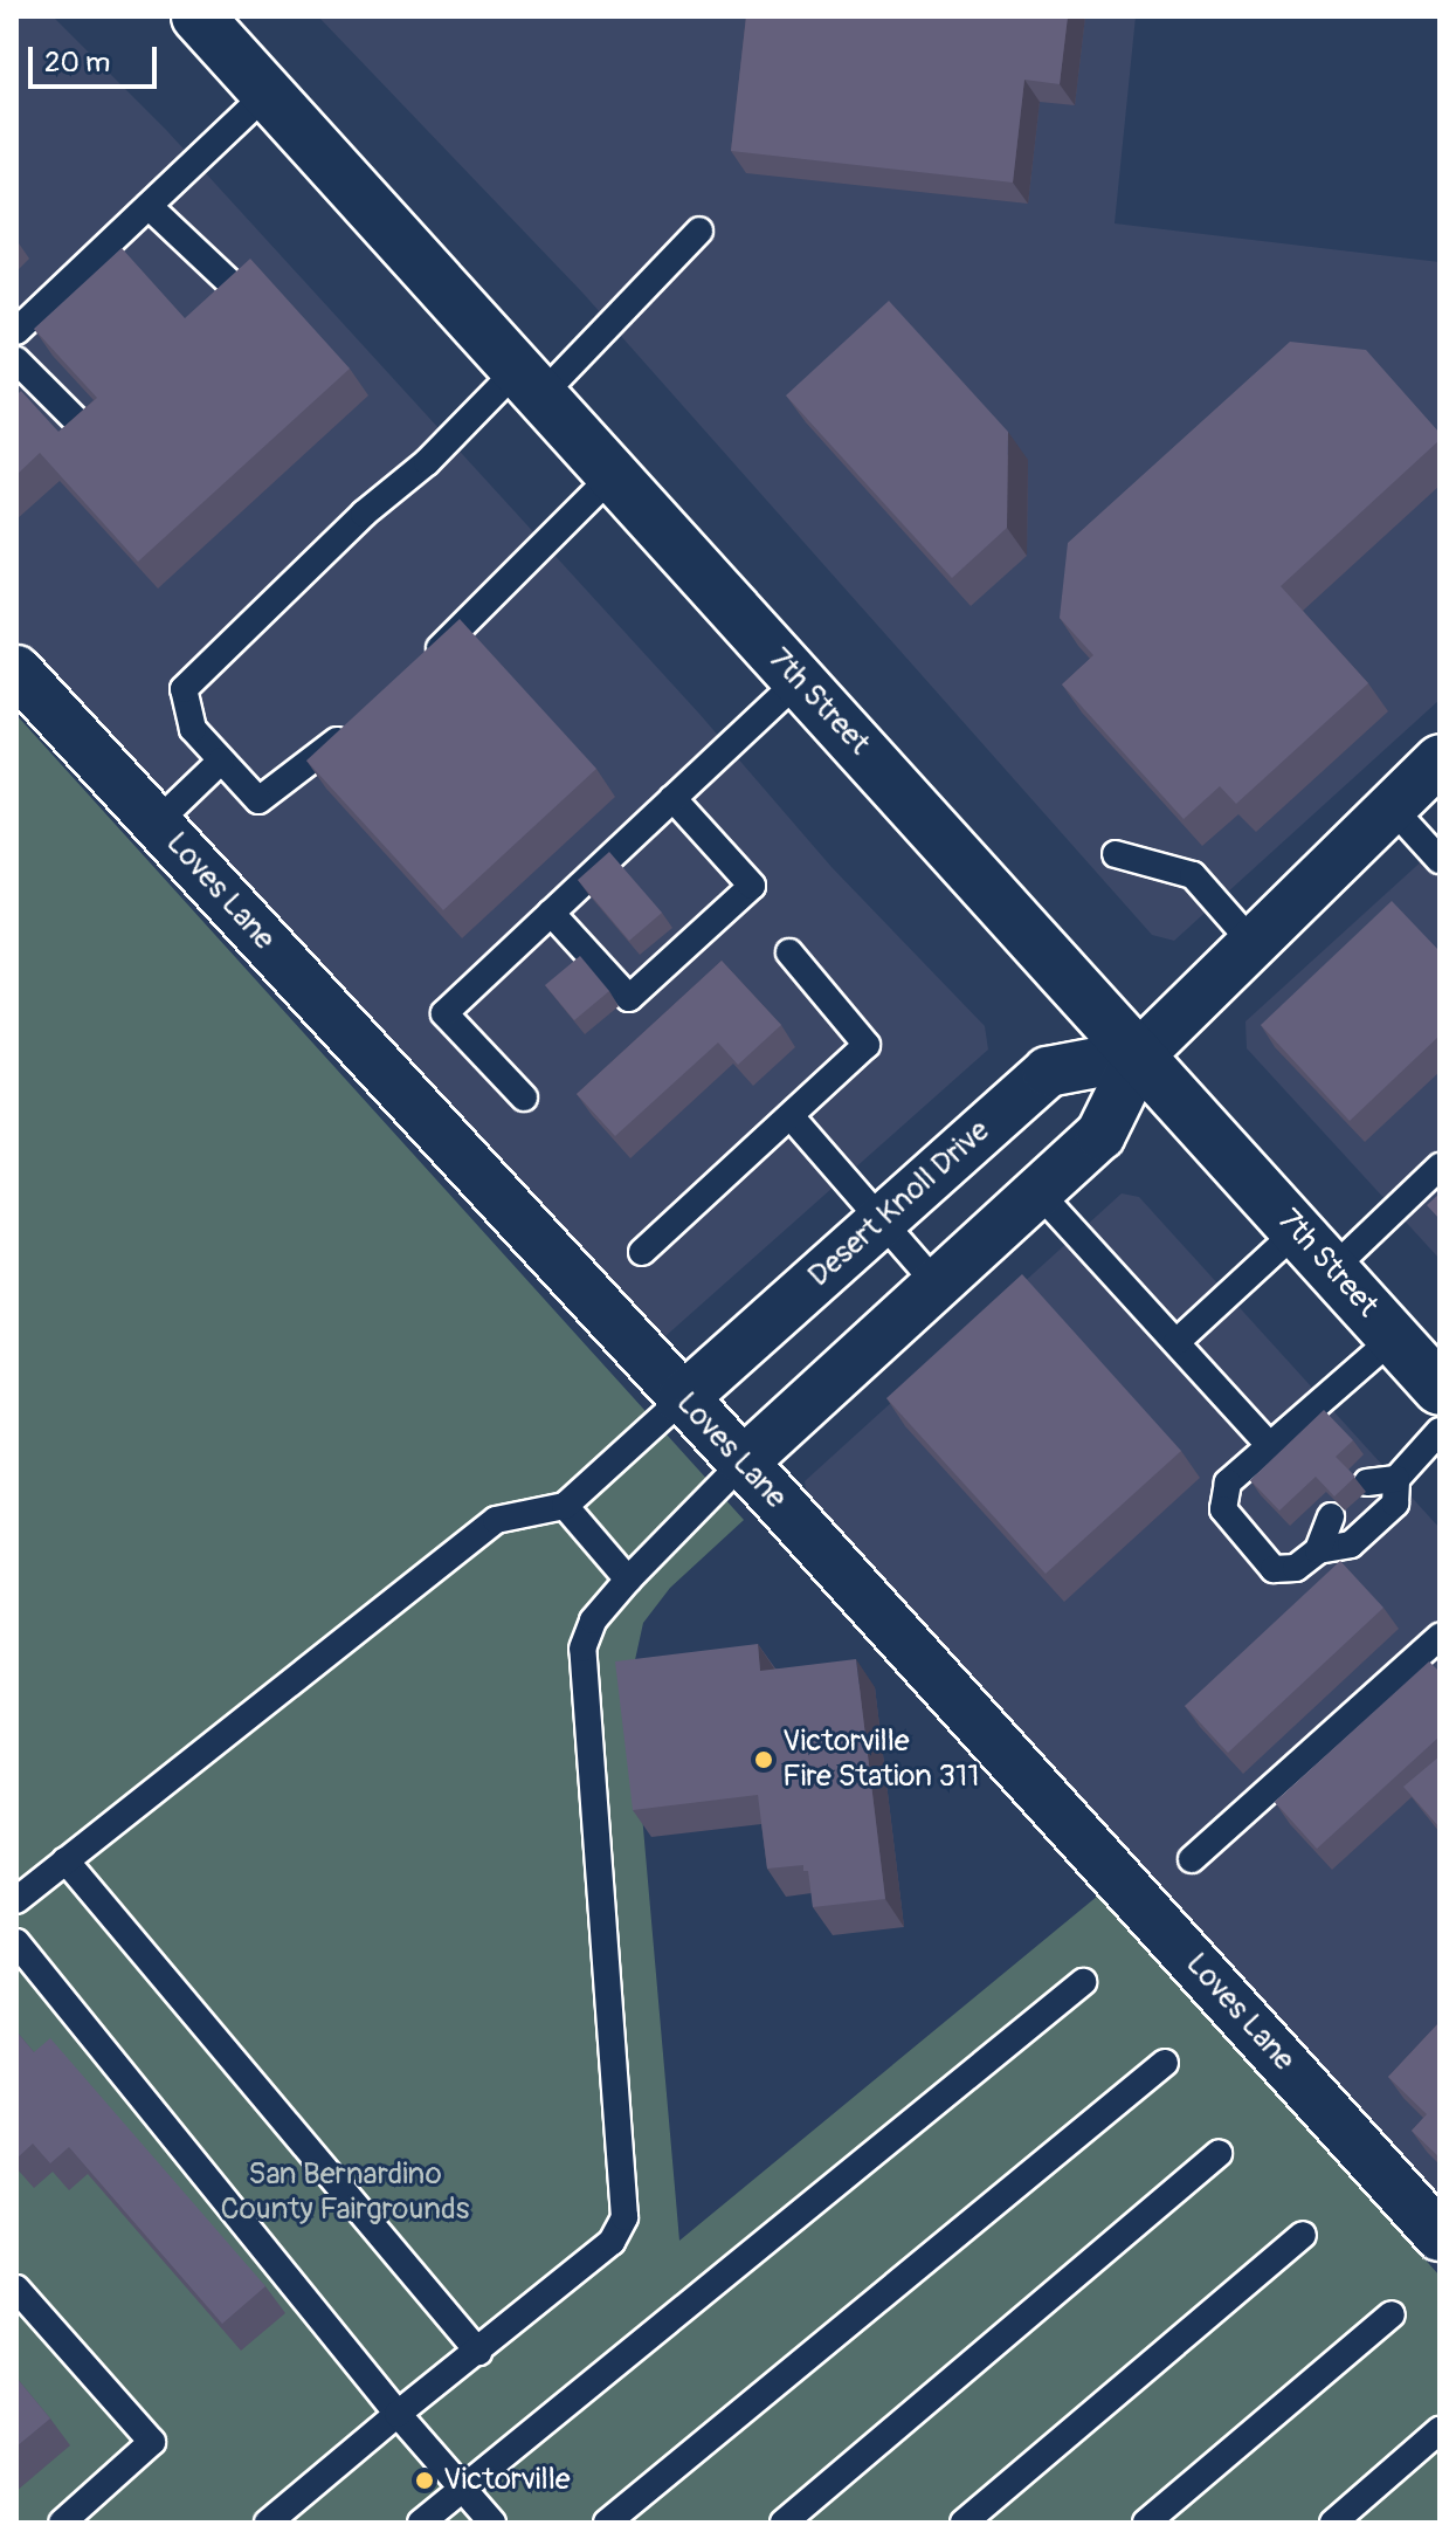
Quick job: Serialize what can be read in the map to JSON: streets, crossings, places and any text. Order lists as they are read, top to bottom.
{
  "streets": {
    "main road": ["7th Street"],
    "street": ["Loves Lane", "Desert Knoll Drive"]
  },
  "crossings": [
    ["7th Street", "Desert Knoll Drive"],
    ["Loves Lane", "Desert Knoll Drive"]
  ],
  "parks": ["San Bernardino County Fairgrounds"],
  "places": ["Victorville Fire Station 311", "Victorville"],
  "scale_bar": "20 m"
}
